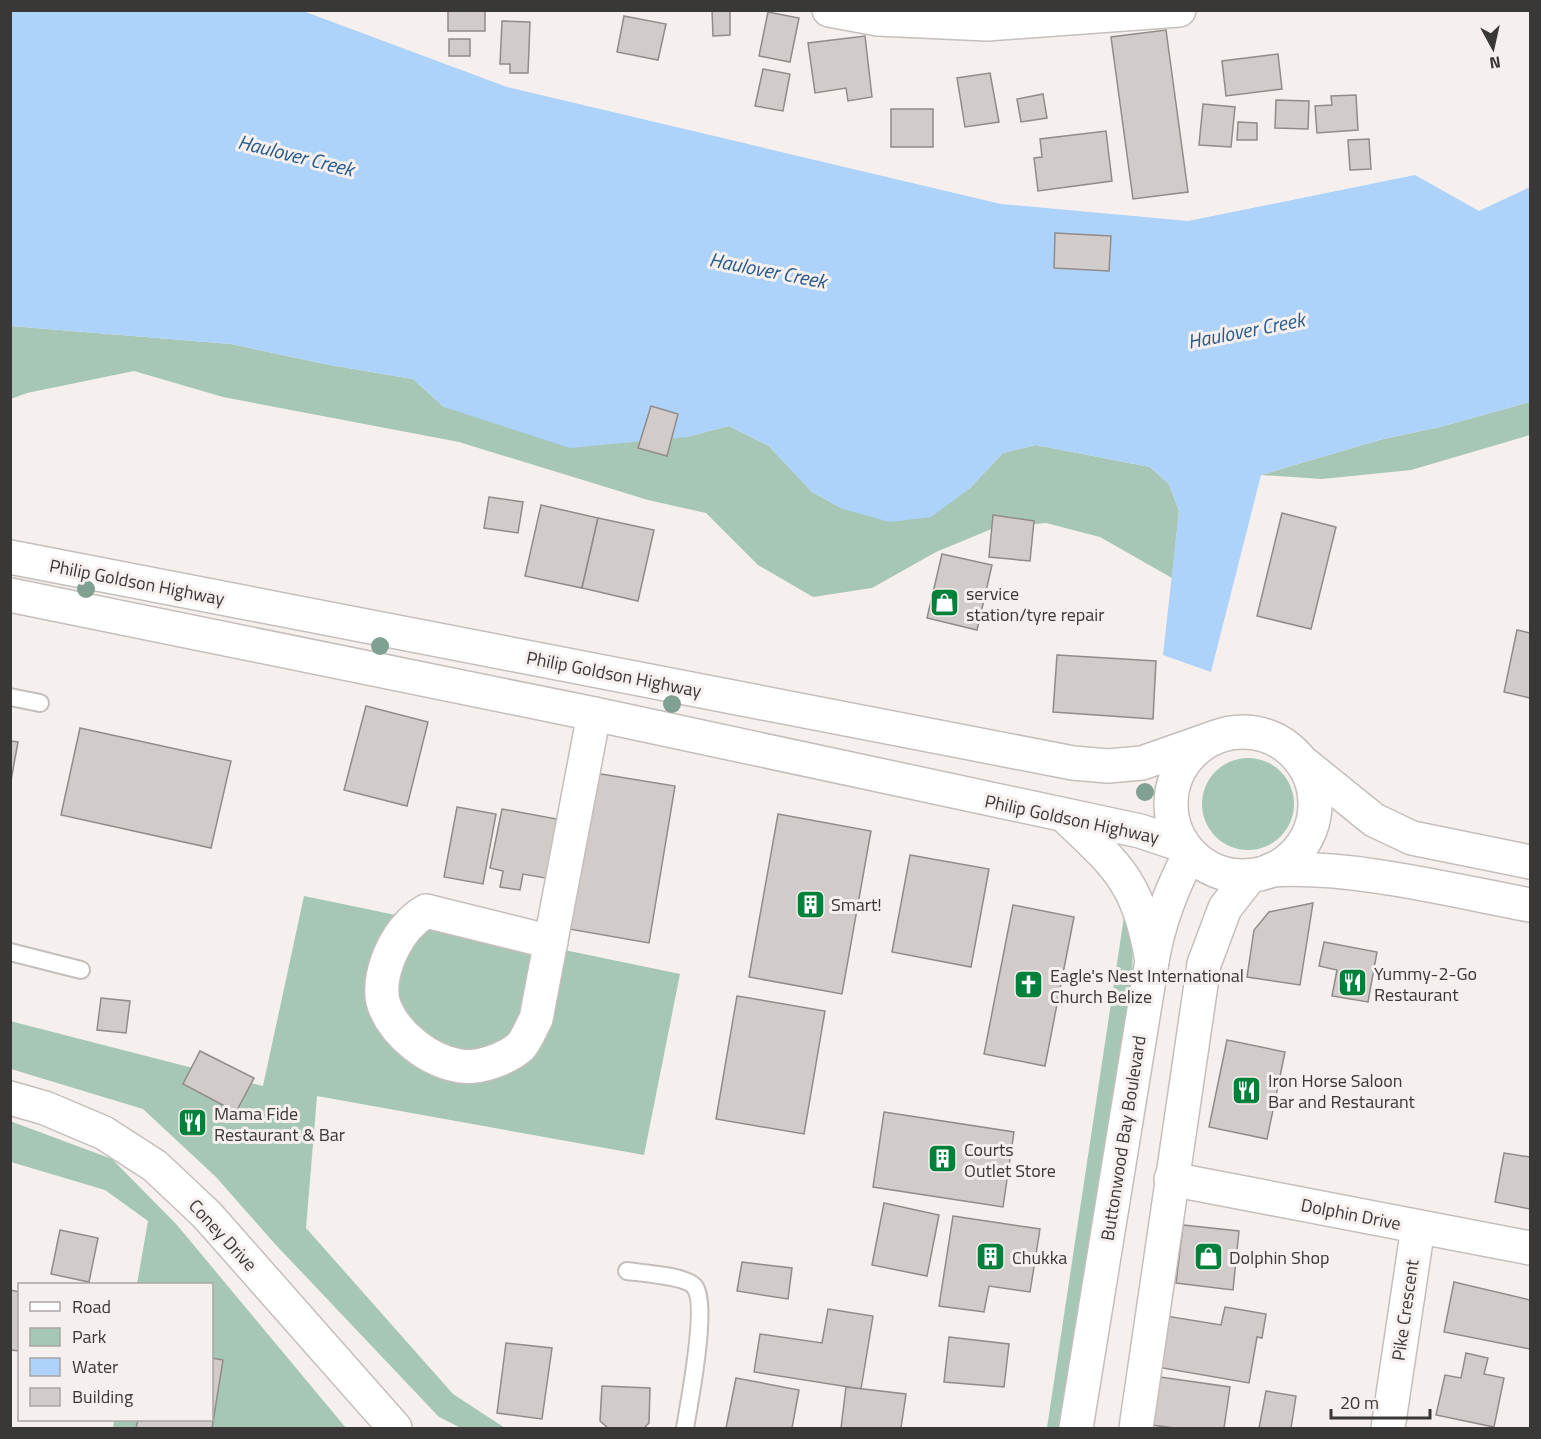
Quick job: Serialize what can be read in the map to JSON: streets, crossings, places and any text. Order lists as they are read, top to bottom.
{
  "streets": {
    "main road": [
      "Philip Goldson Highway",
      "Buttonwood Bay Boulevard",
      "Dolphin Drive",
      "Coney Drive",
      "Pike Crescent"
    ]
  },
  "crossings": [
    ["Philip Goldson Highway", "Buttonwood Bay Boulevard"],
    ["Dolphin Drive", "Pike Crescent"]
  ],
  "water": ["Haulover Creek"],
  "places": {
    "shop": ["service station/tyre repair", "Dolphin Shop"],
    "building": ["Smart!", "Courts Outlet Store", "Chukka"],
    "restaurant": ["Yummy-2-Go Restaurant", "Iron Horse Saloon Bar and Restaurant", "Mama Fide Restaurant & Bar"],
    "church": ["Eagle's Nest International Church Belize"]
  },
  "legend": [
    "Road",
    "Park",
    "Water",
    "Building"
  ],
  "scale_bar": "20 m",
  "north": "bottom"
}
